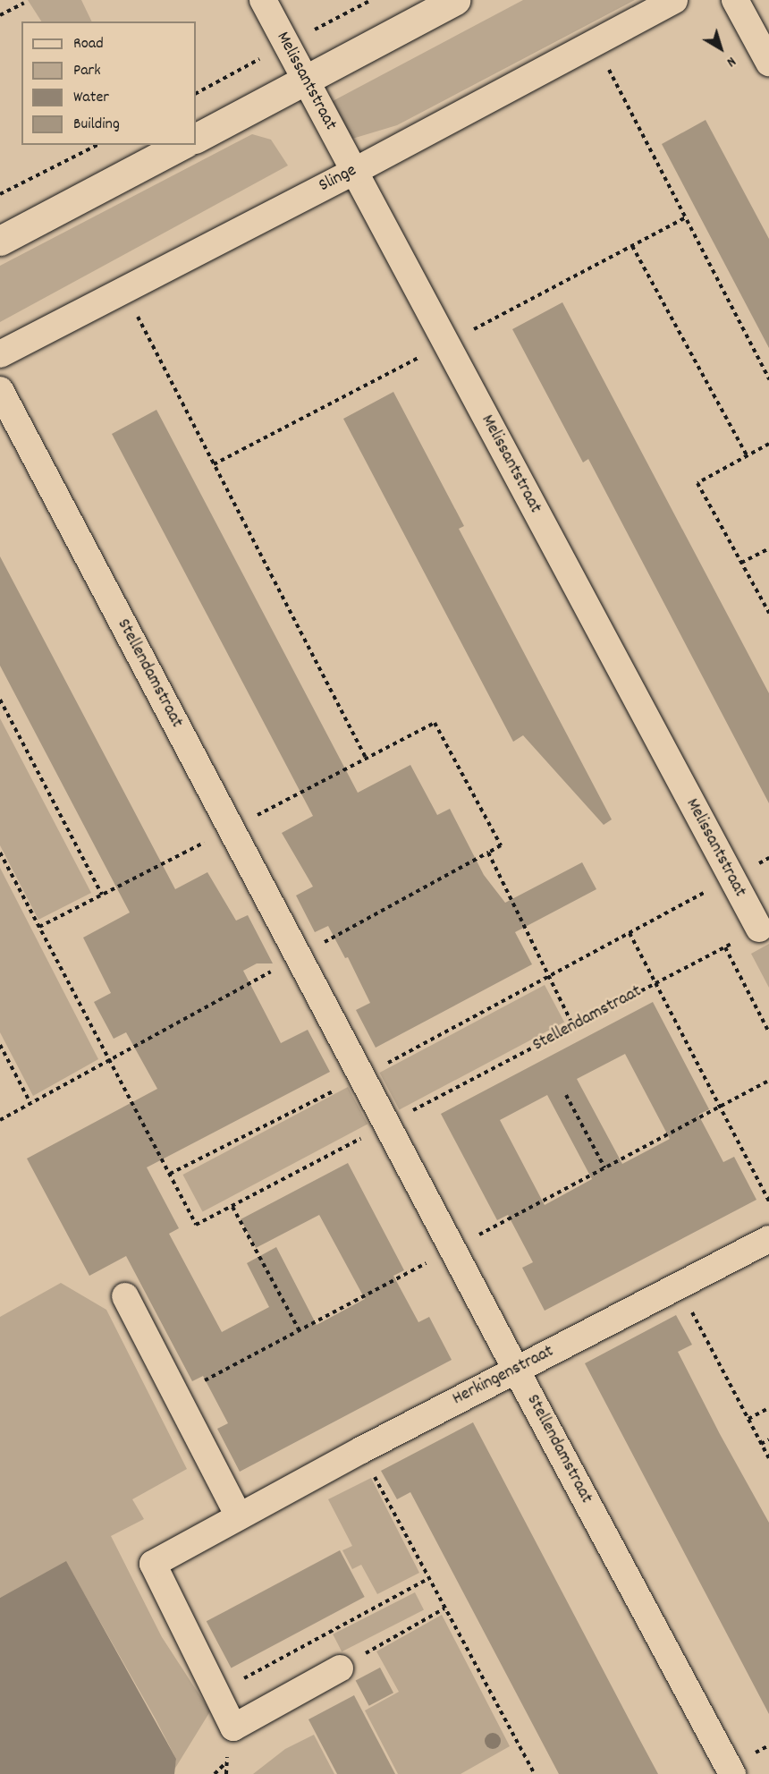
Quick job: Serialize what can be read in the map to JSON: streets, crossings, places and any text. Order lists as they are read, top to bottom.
{
  "streets": {
    "street": [
      "Melissantstraat",
      "Slinge",
      "Stellendamstraat",
      "Herkingenstraat"
    ]
  },
  "crossings": [
    ["Melissantstraat", "Slinge"],
    ["Melissantstraat", "Stellendamstraat"],
    ["Stellendamstraat", "Herkingenstraat"]
  ],
  "legend": [
    "Road",
    "Park",
    "Water",
    "Building"
  ],
  "north": "bottom right"
}
